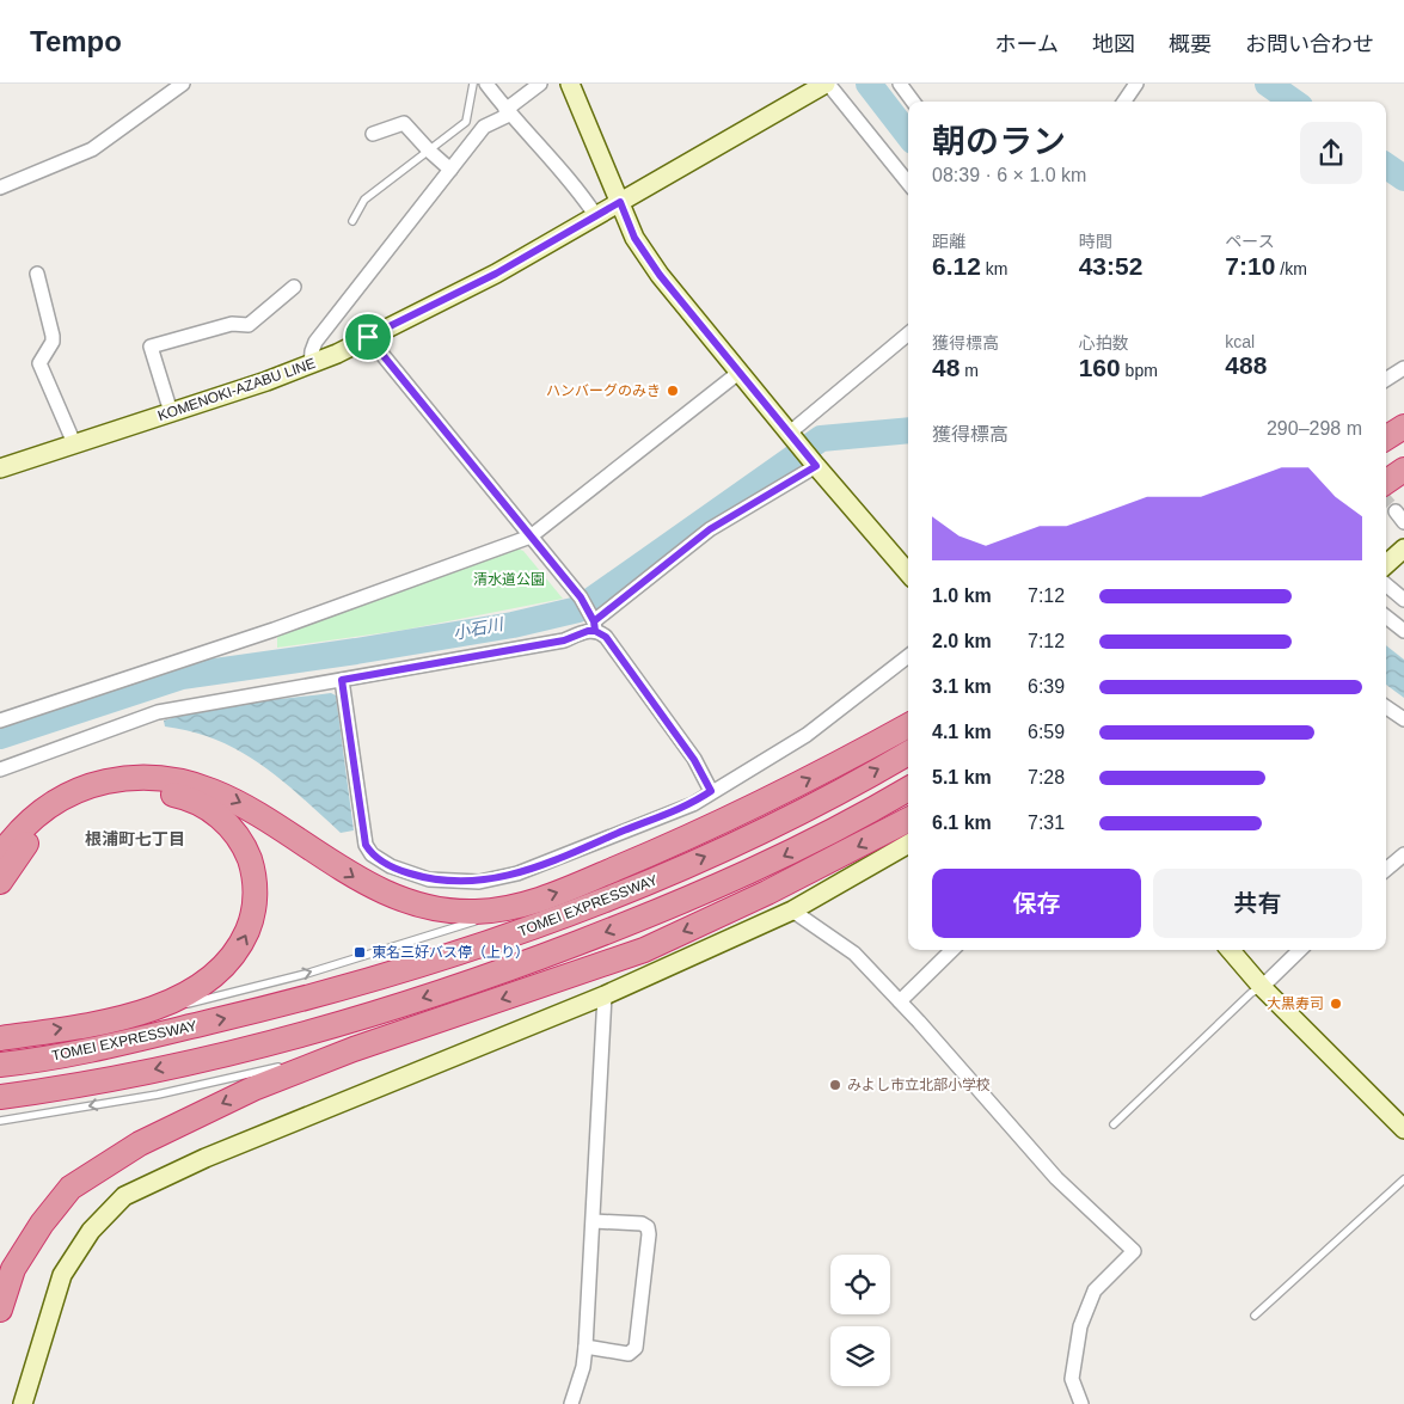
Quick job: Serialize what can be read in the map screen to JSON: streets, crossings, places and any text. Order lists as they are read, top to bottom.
{
  "streets": {
    "highway": ["TOMEI EXPRESSWAY"],
    "street": ["KOMENOKI-AZABU LINE"]
  },
  "districts": ["根浦町七丁目"],
  "water": ["小石川"],
  "parks": ["清水道公園"],
  "places": {
    "other": ["ハンバーグのみき", "大黒寿司", "みよし市立北部小学校"],
    "transit": ["東名三好バス停（上り）"]
  },
  "page": {
    "header": "Tempo",
    "nav": [
      "ホーム",
      "地図",
      "概要",
      "お問い合わせ"
    ],
    "heading": ["朝のラン", "08:39 · 6 × 1.0 km"],
    "stats": [
      ["距離", "6.12 km"],
      ["時間", "43:52"],
      ["ペース", "7:10 /km"],
      ["獲得標高", "48 m"],
      ["心拍数", "160 bpm"],
      ["kcal", "488"]
    ],
    "chart": ["獲得標高", "290–298 m"],
    "list": [
      {
        "name": "1.0 km",
        "note": "7:12"
      },
      {
        "name": "2.0 km",
        "note": "7:12"
      },
      {
        "name": "3.1 km",
        "note": "6:39"
      },
      {
        "name": "4.1 km",
        "note": "6:59"
      },
      {
        "name": "5.1 km",
        "note": "7:28"
      },
      {
        "name": "6.1 km",
        "note": "7:31"
      }
    ],
    "buttons": ["保存", "共有"]
  }
}
